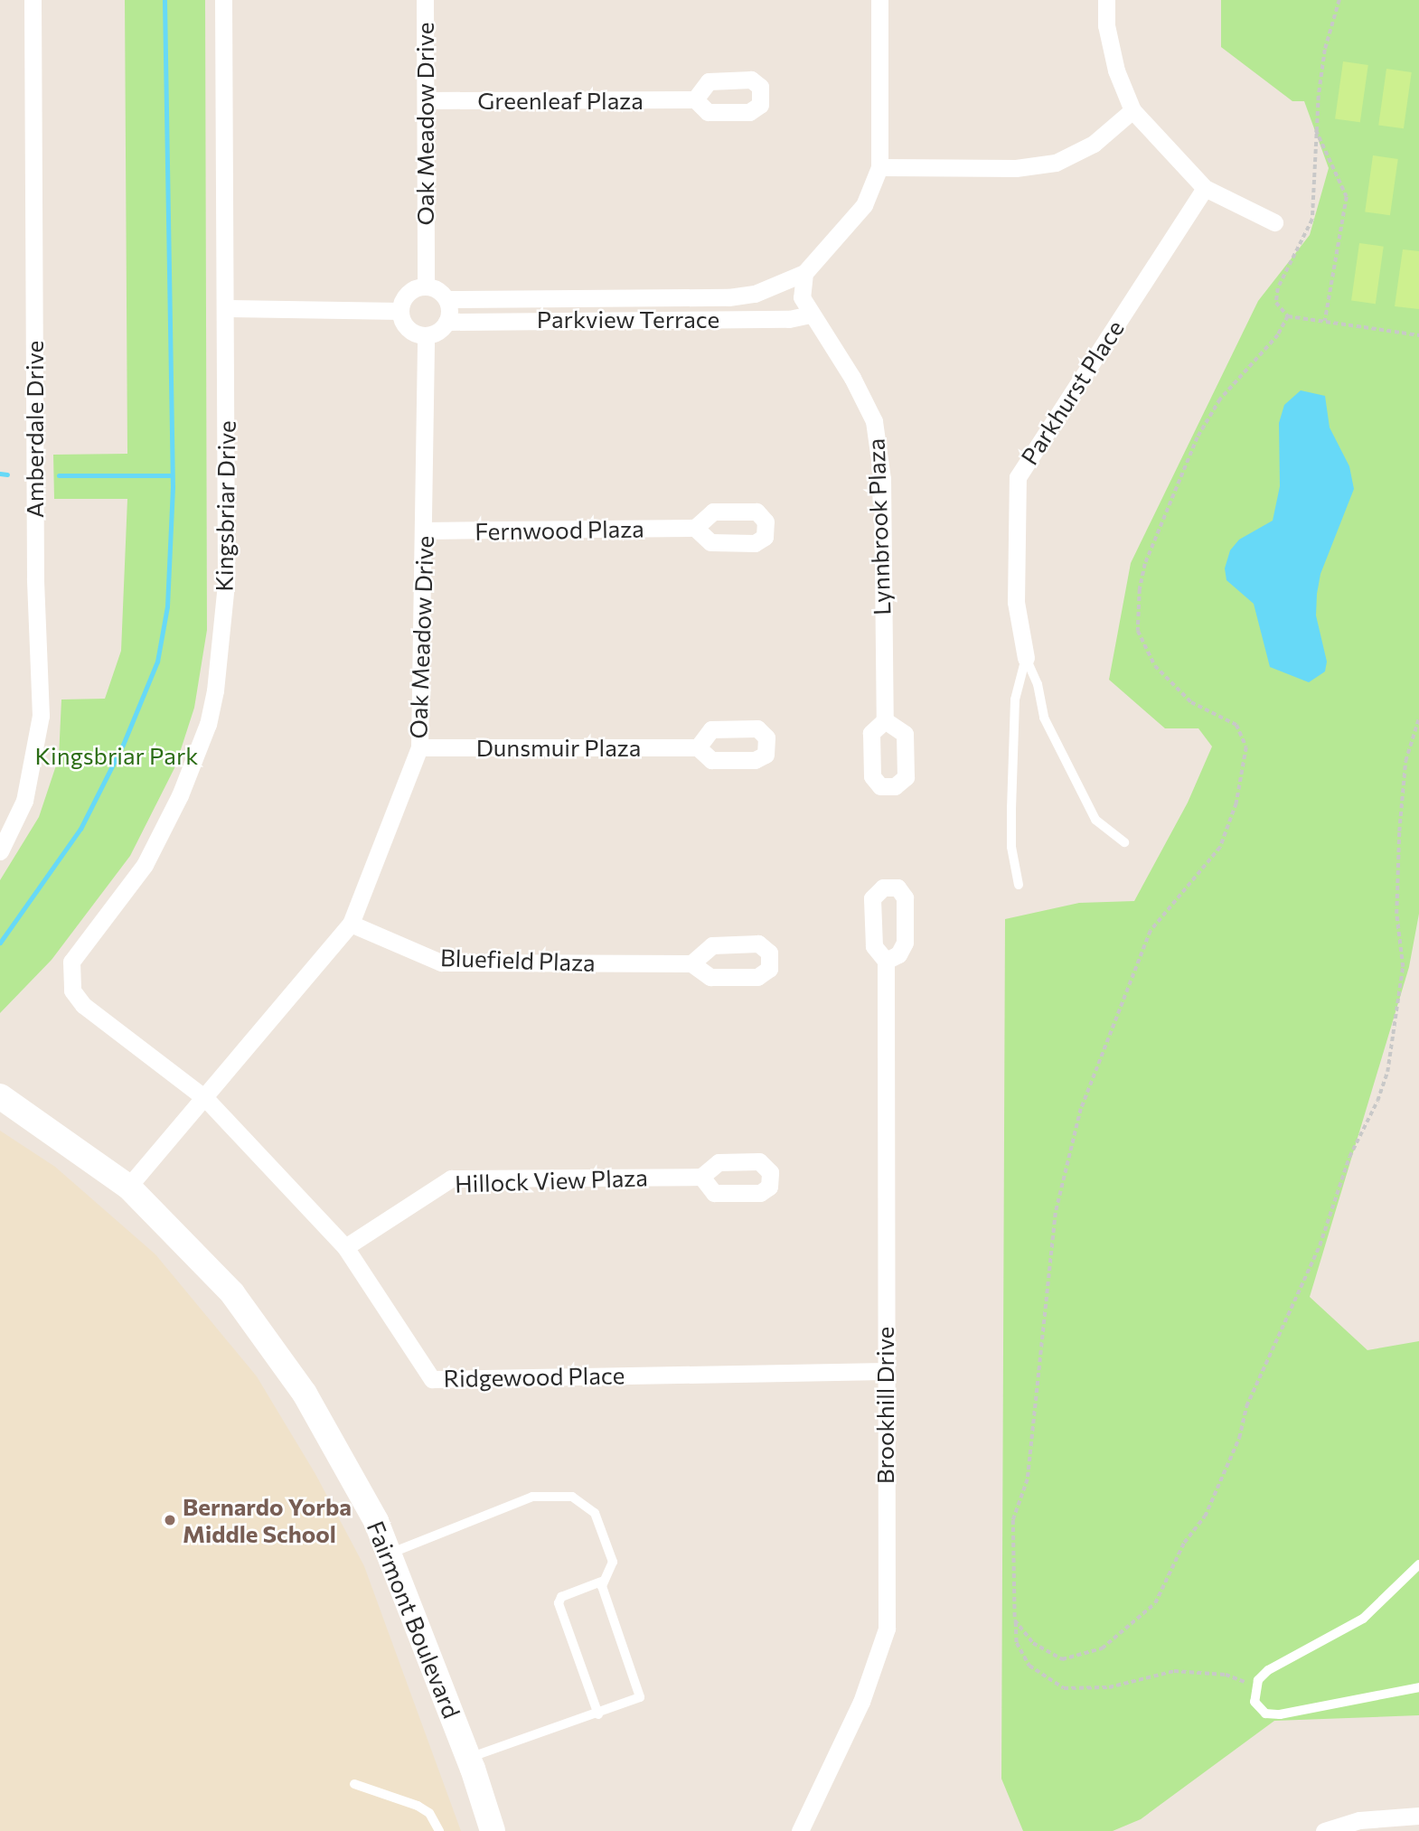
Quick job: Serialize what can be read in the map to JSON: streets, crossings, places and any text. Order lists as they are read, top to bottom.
{
  "streets": {
    "main road": ["Fairmont Boulevard"],
    "street": [
      "Greenleaf Plaza",
      "Oak Meadow Drive",
      "Parkview Terrace",
      "Parkhurst Place",
      "Amberdale Drive",
      "Kingsbriar Drive",
      "Lynnbrook Plaza",
      "Fernwood Plaza",
      "Dunsmuir Plaza",
      "Bluefield Plaza",
      "Hillock View Plaza",
      "Ridgewood Place",
      "Brookhill Drive"
    ]
  },
  "crossings": [
    ["Greenleaf Plaza", "Oak Meadow Drive"],
    ["Oak Meadow Drive", "Parkview Terrace"],
    ["Oak Meadow Drive", "Fernwood Plaza"],
    ["Oak Meadow Drive", "Dunsmuir Plaza"],
    ["Oak Meadow Drive", "Bluefield Plaza"],
    ["Oak Meadow Drive", "Ridgewood Place"],
    ["Oak Meadow Drive", "Fairmont Boulevard"],
    ["Parkview Terrace", "Lynnbrook Plaza"],
    ["Kingsbriar Drive", "Ridgewood Place"],
    ["Hillock View Plaza", "Ridgewood Place"],
    ["Ridgewood Place", "Brookhill Drive"]
  ],
  "parks": ["Kingsbriar Park"],
  "places": ["Bernardo Yorba Middle School"]
}
